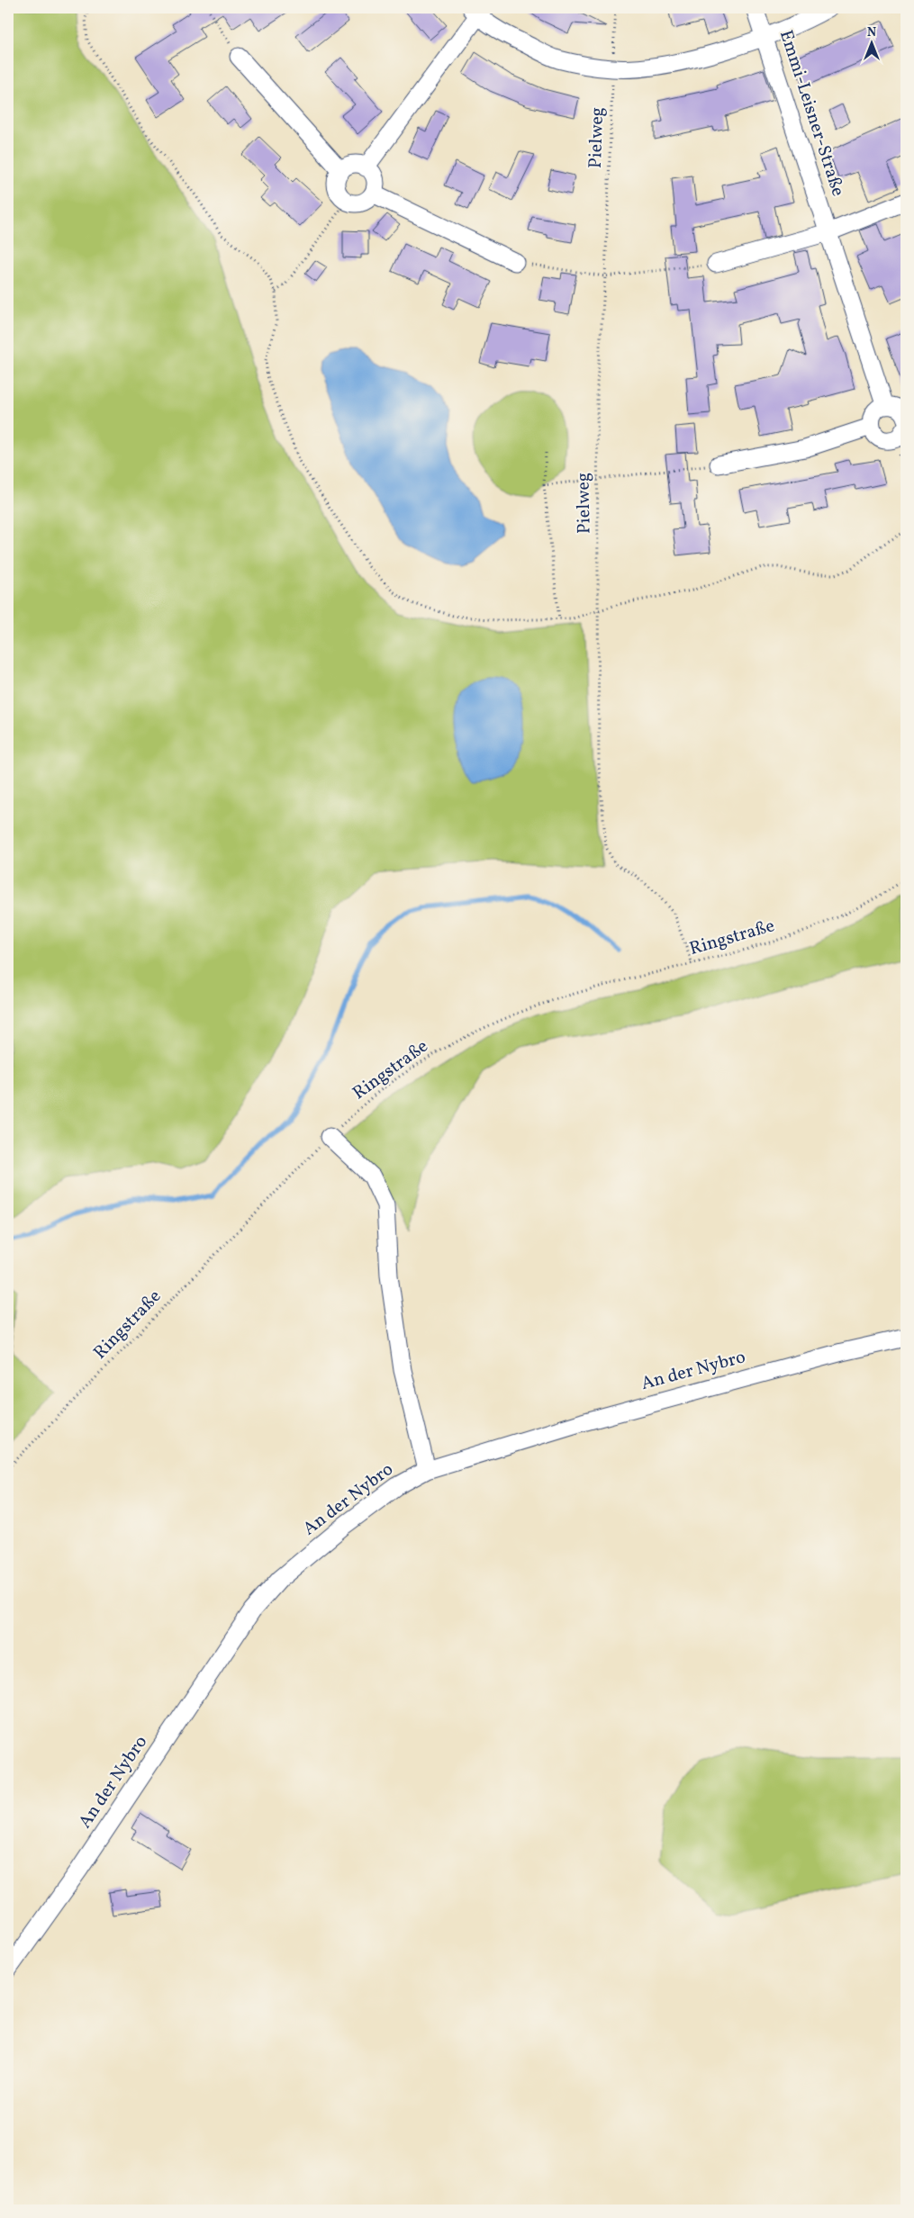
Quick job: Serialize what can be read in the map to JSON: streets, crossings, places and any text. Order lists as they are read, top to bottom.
{
  "streets": {
    "street": ["Emmi-Leisner-Straße", "An der Nybro"],
    "path": ["Pielweg", "Ringstraße"]
  },
  "crossings": [
    ["Pielweg", "Ringstraße"]
  ],
  "north": "top"
}
